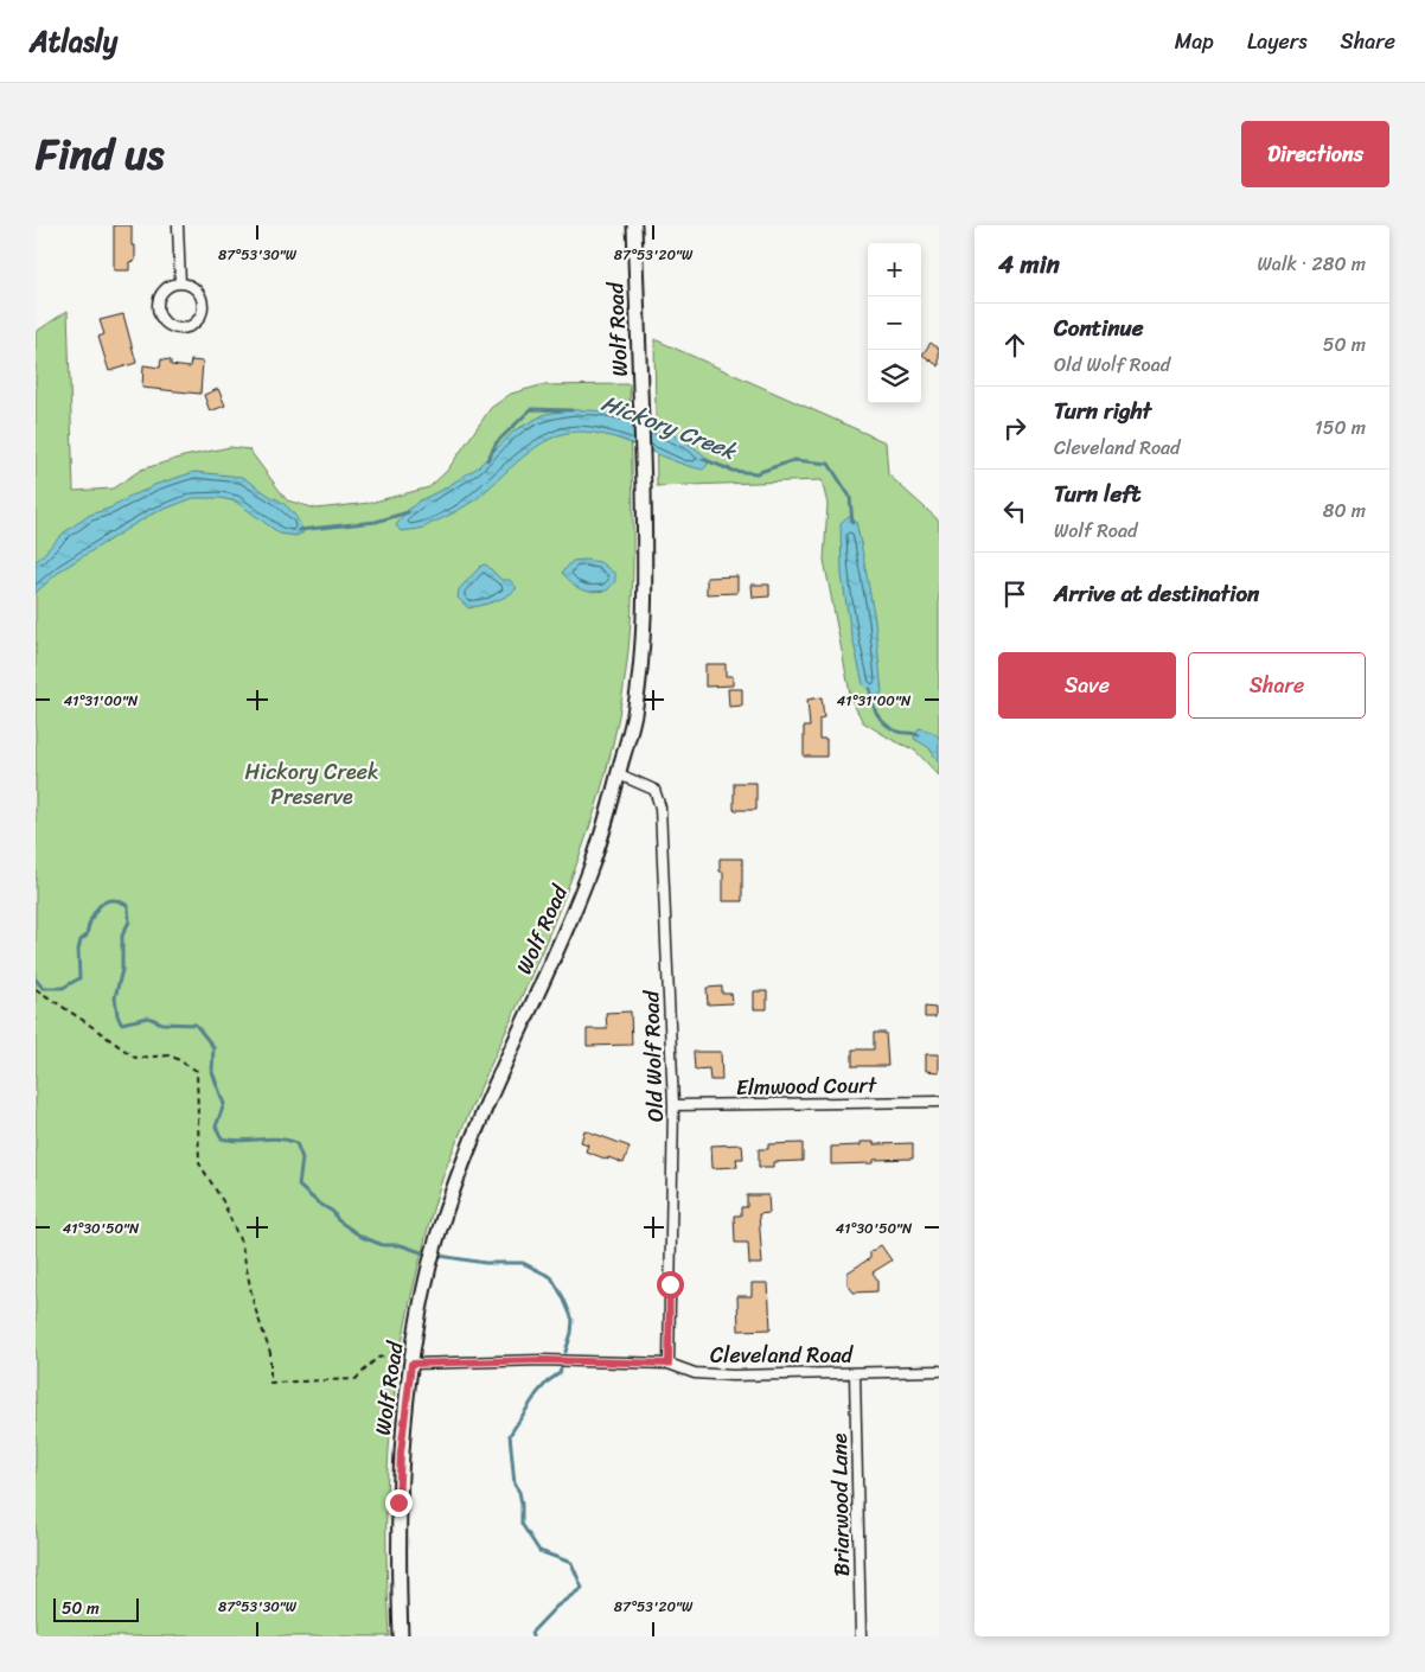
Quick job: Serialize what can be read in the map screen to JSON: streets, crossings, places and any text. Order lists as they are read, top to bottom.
{
  "streets": {
    "main road": ["Wolf Road"],
    "street": [
      "Old Wolf Road",
      "Elmwood Court",
      "Cleveland Road",
      "Briarwood Lane"
    ]
  },
  "crossings": [
    ["Wolf Road", "Old Wolf Road"],
    ["Wolf Road", "Cleveland Road"],
    ["Old Wolf Road", "Elmwood Court"],
    ["Old Wolf Road", "Cleveland Road"],
    ["Cleveland Road", "Briarwood Lane"]
  ],
  "water": ["Hickory Creek"],
  "parks": ["Hickory Creek Preserve"],
  "scale_bar": "50 m",
  "page": {
    "header": "Atlasly",
    "nav": ["Map", "Layers", "Share"],
    "title": "Find us",
    "buttons": [
      "Directions",
      ["Save", "Share"]
    ],
    "heading": ["4 min", "Walk · 280 m"],
    "map_buttons": ["+", "−"],
    "list": [
      ["Continue", "Old Wolf Road", "50 m"],
      ["Turn right", "Cleveland Road", "150 m"],
      ["Turn left", "Wolf Road", "80 m"],
      "Arrive at destination"
    ],
    "scale": "50 m"
  },
  "coordinates": [
    "87°53'30\"W",
    "87°53'20\"W",
    "41°31'00\"N",
    "41°30'50\"N"
  ]
}
